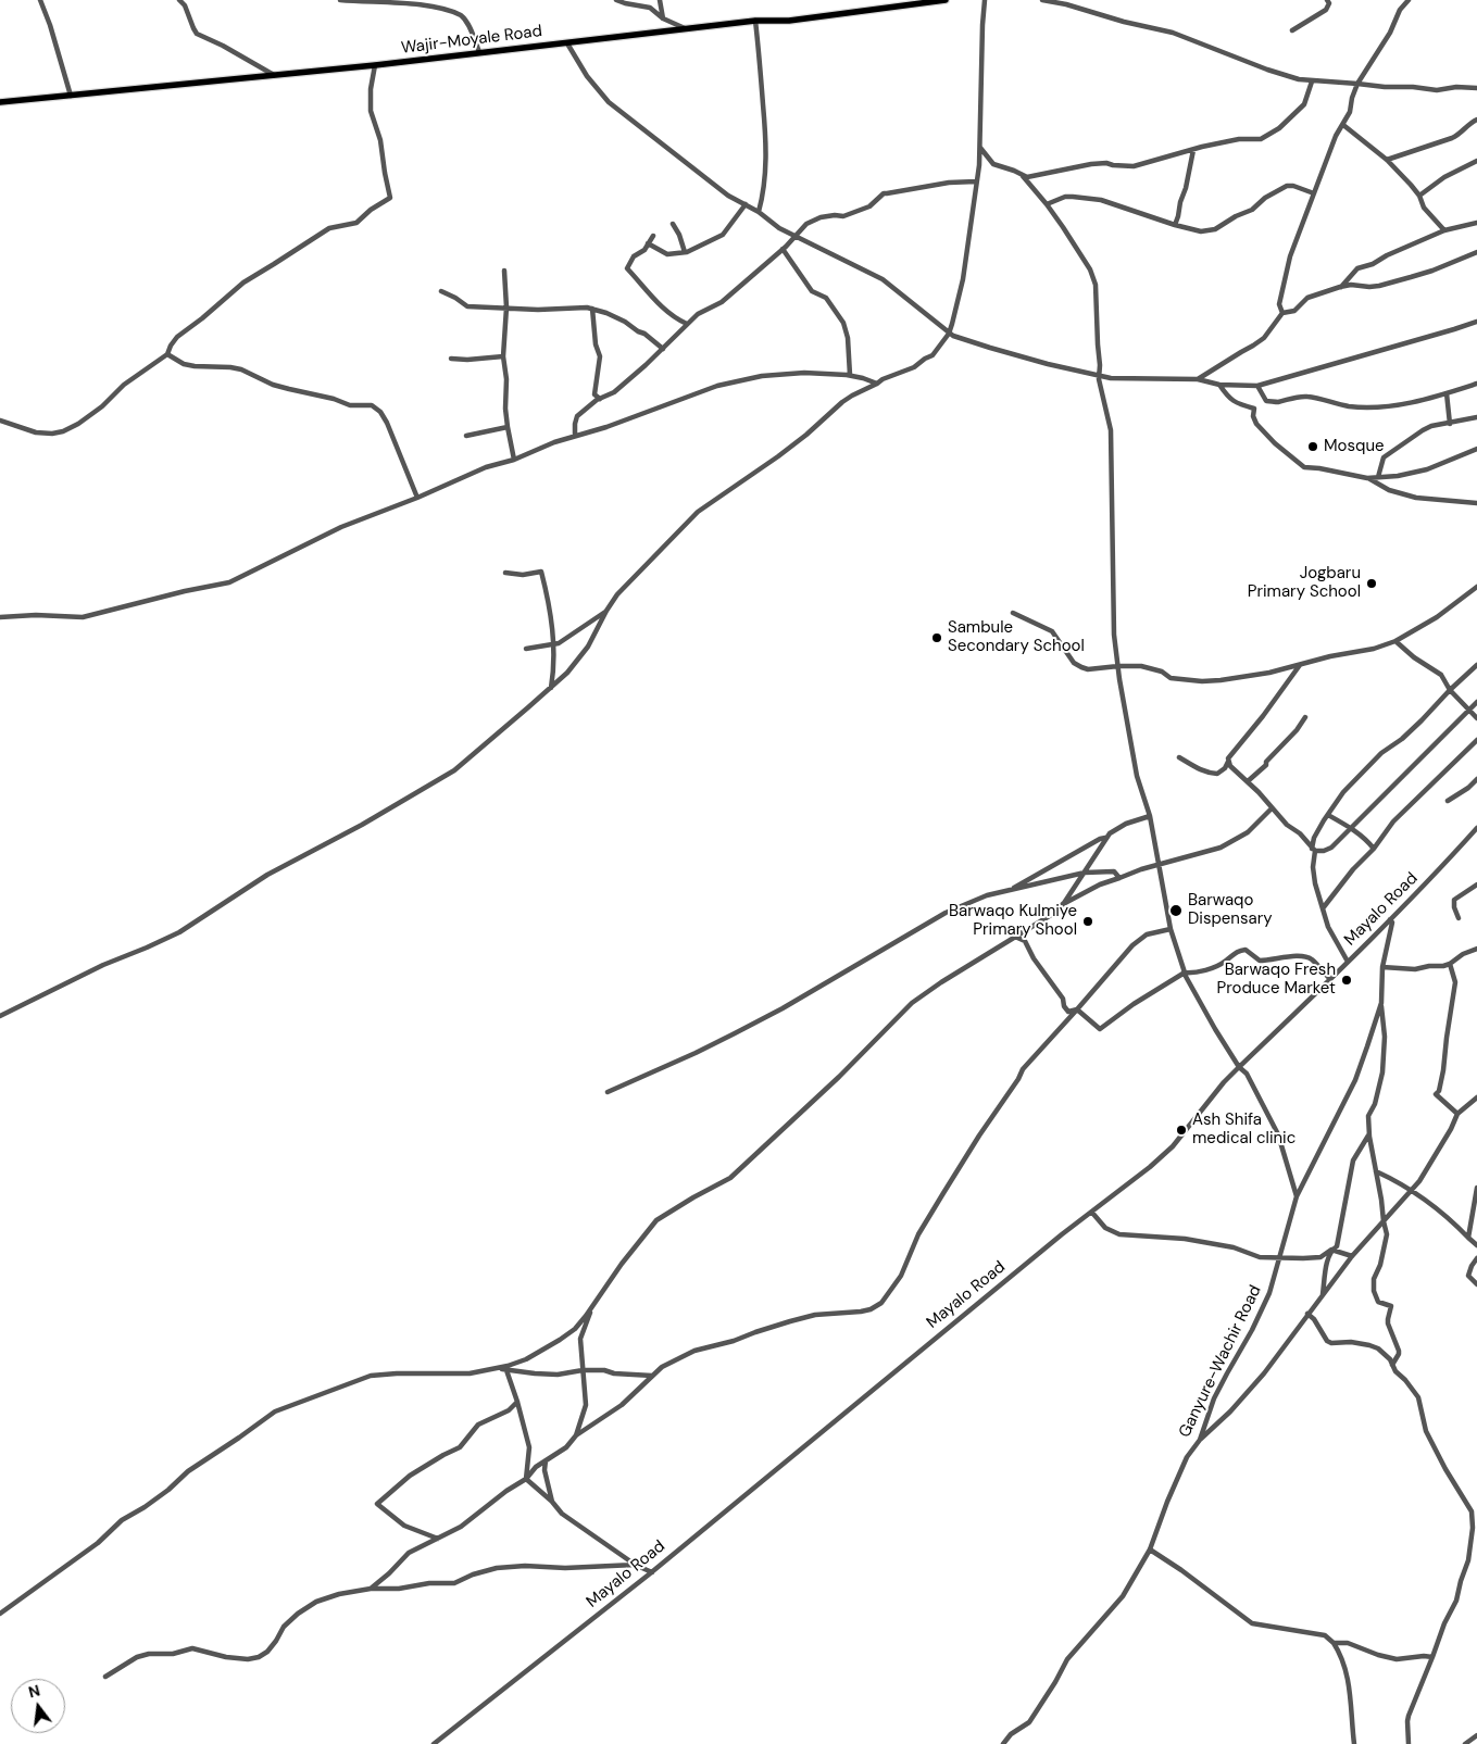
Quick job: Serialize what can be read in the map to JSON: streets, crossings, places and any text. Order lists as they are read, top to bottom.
{
  "streets": {
    "main road": ["Wajir-Moyale Road"],
    "street": ["Mayalo Road", "Ganyure-Wachir Road"]
  },
  "crossings": [
    ["Mayalo Road", "Ganyure-Wachir Road"]
  ],
  "places": [
    "Mosque",
    "Jogbaru Primary School",
    "Sambule Secondary School",
    "Barwaqo Dispensary",
    "Barwaqo Kulmiye Primary Shool",
    "Barwaqo Fresh Produce Market",
    "Ash Shifa medical clinic"
  ],
  "north": "top"
}
